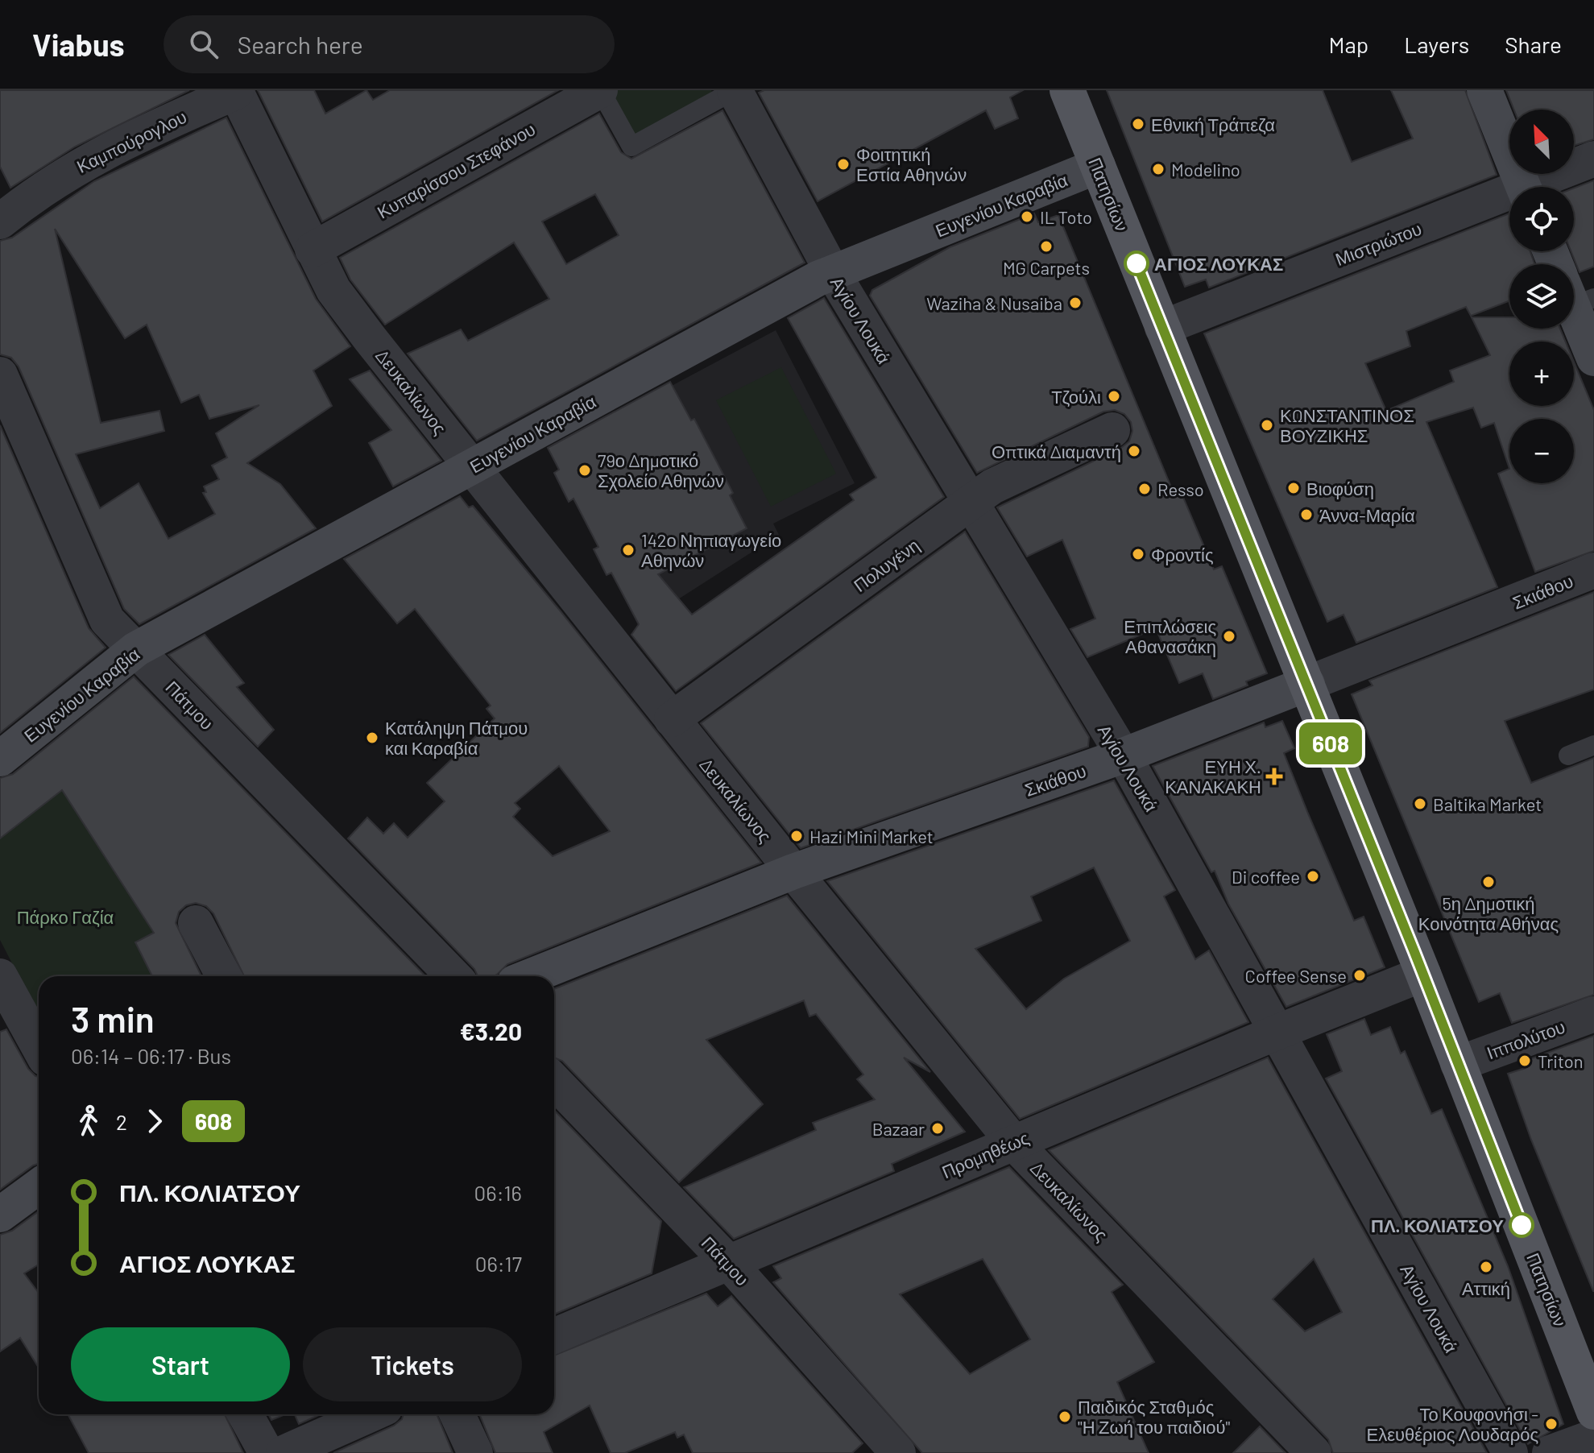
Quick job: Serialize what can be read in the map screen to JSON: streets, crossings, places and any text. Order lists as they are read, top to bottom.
{
  "streets": {
    "main road": ["Πατησίων"],
    "street": [
      "Καμπούρογλου",
      "Κυπαρίσσου Στεφάνου",
      "Ευγενίου Καραβία",
      "Μιστριώτου",
      "Αγίου Λουκά",
      "Δευκαλίωνος",
      "Πολυγένη",
      "Σκιάθου",
      "Πάτμου",
      "Ιππολύτου",
      "Προμηθέως"
    ]
  },
  "crossings": [
    ["Καμπούρογλου", "Δευκαλίωνος"],
    ["Κυπαρίσσου Στεφάνου", "Δευκαλίωνος"],
    ["Πατησίων", "Ευγενίου Καραβία"],
    ["Πατησίων", "Μιστριώτου"],
    ["Πατησίων", "Σκιάθου"],
    ["Πατησίων", "Ιππολύτου"],
    ["Πατησίων", "Προμηθέως"],
    ["Ευγενίου Καραβία", "Αγίου Λουκά"],
    ["Ευγενίου Καραβία", "Δευκαλίωνος"],
    ["Ευγενίου Καραβία", "Πάτμου"],
    ["Αγίου Λουκά", "Πολυγένη"],
    ["Αγίου Λουκά", "Σκιάθου"],
    ["Αγίου Λουκά", "Προμηθέως"],
    ["Δευκαλίωνος", "Πολυγένη"],
    ["Δευκαλίωνος", "Σκιάθου"],
    ["Δευκαλίωνος", "Προμηθέως"],
    ["Πάτμου", "Προμηθέως"]
  ],
  "parks": ["Πάρκο Γαζία"],
  "places": {
    "other": [
      "Εθνική Τράπεζα",
      "Φοιτητική Εστία Αθηνών",
      "Modelino",
      "IL Toto",
      "MG Carpets",
      "ΑΓΙΟΣ ΛΟΥΚΑΣ",
      "Waziha & Nusaiba",
      "Τζούλι",
      "ΚΩΝΣΤΑΝΤΙΝΟΣ ΒΟΥΖΙΚΗΣ",
      "Οπτικά Διαμαντή",
      "79ο Δημοτικό Σχολείο Αθηνών",
      "Βιοφύση",
      "Resso",
      "Άννα-Μαρία",
      "142ο Νηπιαγωγείο Αθηνών",
      "Φροντίς",
      "Επιπλώσεις Αθανασάκη",
      "Κατάληψη Πάτμου και Καραβία",
      "Baltika Market",
      "Hazi Mini Market",
      "Di coffee",
      "5η Δημοτική Κοινότητα Αθήνας",
      "Coffee Sense",
      "Triton",
      "Bazaar",
      "ΠΛ. ΚΟΛΙΑΤΣΟΥ",
      "Αττική",
      "Παιδικός Σταθμός \"Η Ζωή του παιδιού\"",
      "Το Κουφονήσι - Ελευθέριος Λουδαρός"
    ],
    "health": ["ΕΥΗ Χ. ΚΑΝΑΚΑΚΗ"]
  },
  "lines": ["bus line 608"],
  "north": "top left",
  "page": {
    "header": "Viabus",
    "search": "Search here",
    "nav": ["Map", "Layers", "Share"],
    "on_map": "608",
    "map_buttons": ["+", "−"],
    "heading": ["3 min", "06:14 – 06:17 · Bus", "€3.20"],
    "legs": ["2", "608"],
    "list": [
      {
        "name": "ΠΛ. ΚΟΛΙΑΤΣΟΥ",
        "value": "06:16"
      },
      {
        "name": "ΑΓΙΟΣ ΛΟΥΚΑΣ",
        "value": "06:17"
      }
    ],
    "buttons": ["Start", "Tickets"]
  }
}
